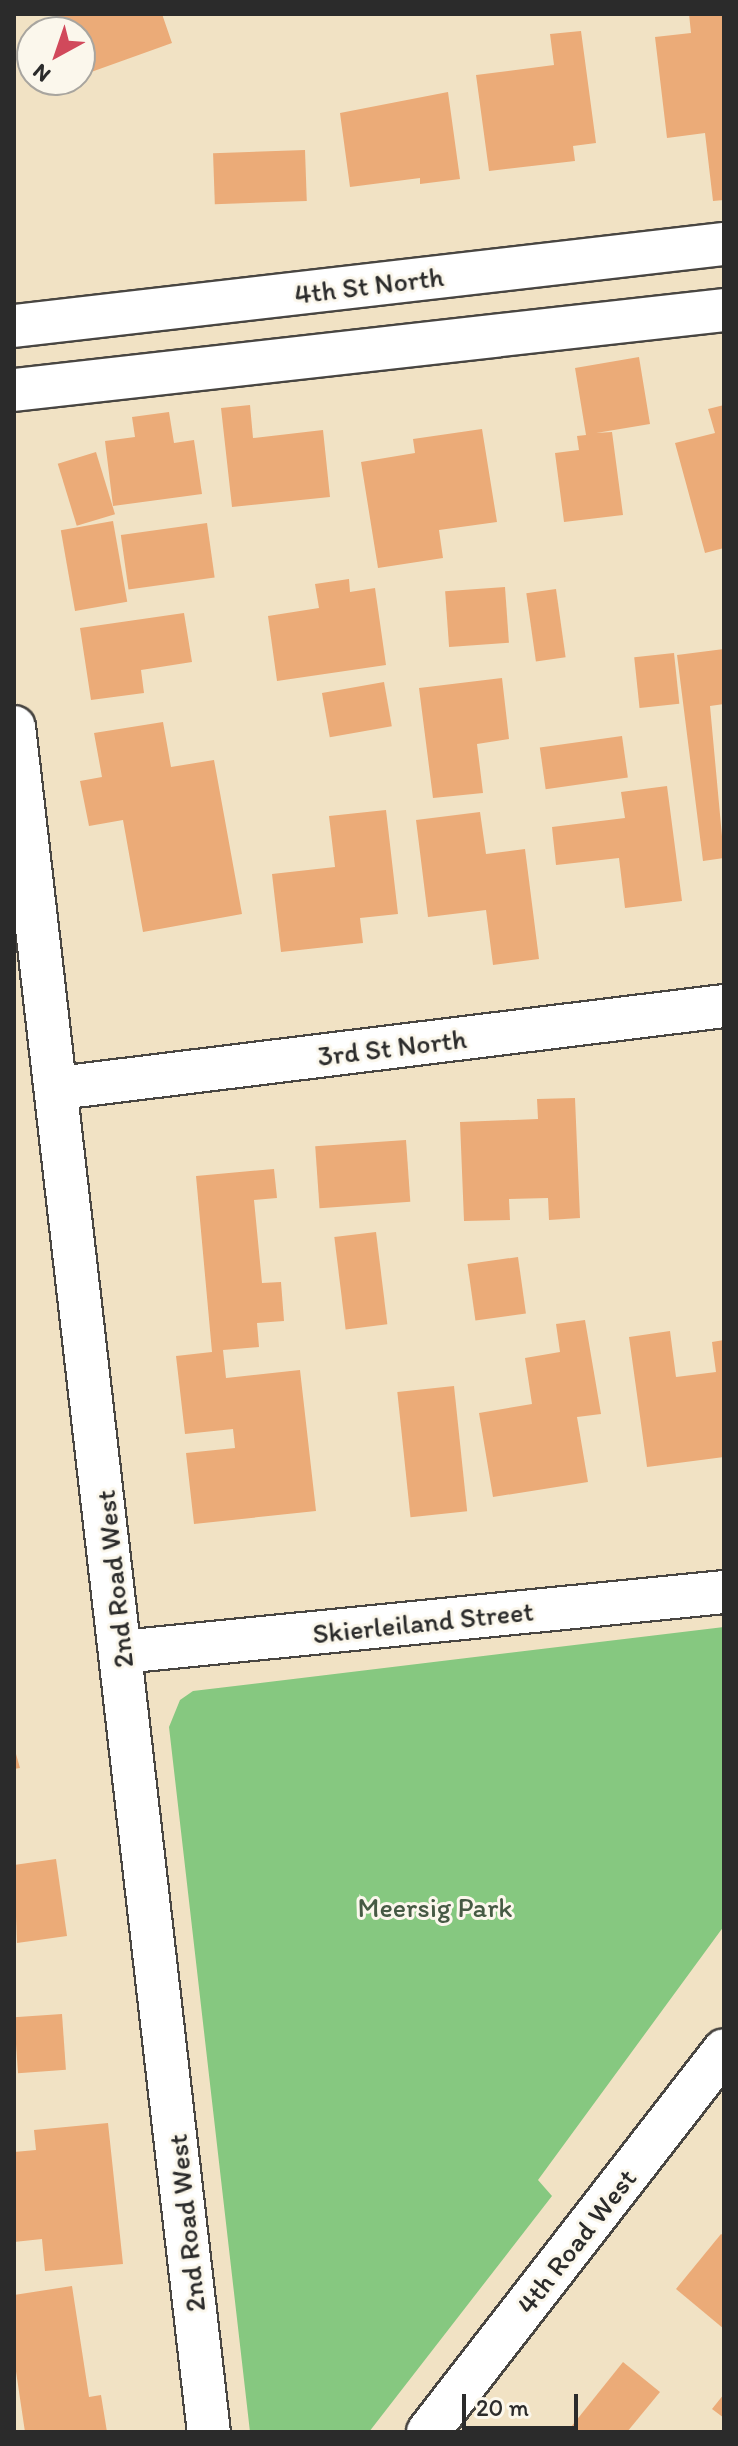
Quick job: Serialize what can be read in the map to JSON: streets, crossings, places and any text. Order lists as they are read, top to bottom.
{
  "streets": {
    "street": [
      "4th St North",
      "3rd St North",
      "2nd Road West",
      "Skierleiland Street",
      "4th Road West"
    ]
  },
  "crossings": [
    ["3rd St North", "2nd Road West"],
    ["2nd Road West", "Skierleiland Street"]
  ],
  "parks": ["Meersig Park"],
  "scale_bar": "20 m",
  "north": "bottom left"
}
